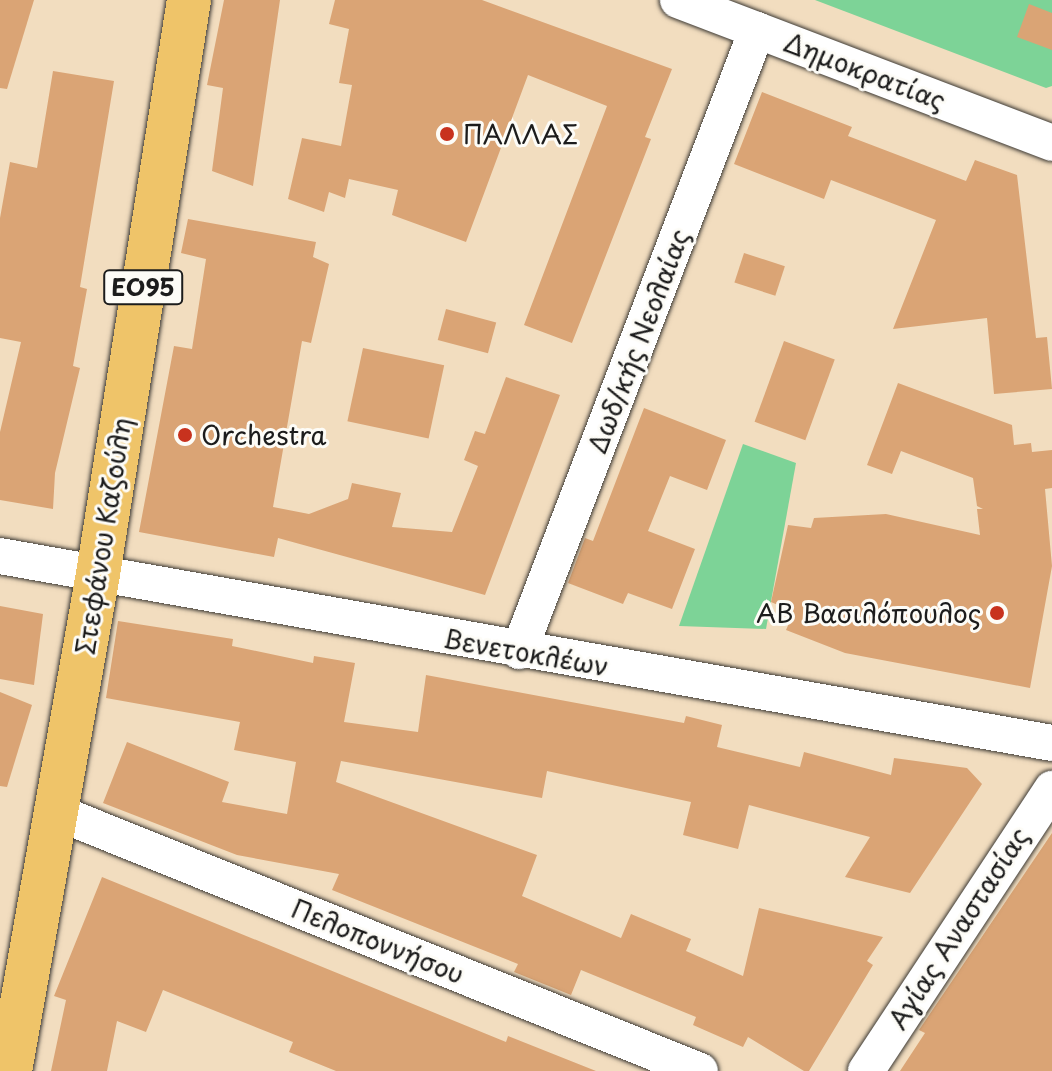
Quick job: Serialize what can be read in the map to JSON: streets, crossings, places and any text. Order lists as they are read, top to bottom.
{
  "streets": {
    "main road": ["ΕΟ95", "Στεφάνου Καζούλη"],
    "street": [
      "Δημοκρατίας",
      "Δωδ/κής Νεολαίας",
      "Βενετοκλέων",
      "Αγίας Αναστασίας",
      "Πελοποννήσου"
    ]
  },
  "crossings": [
    ["Δημοκρατίας", "Δωδ/κής Νεολαίας"],
    ["Δωδ/κής Νεολαίας", "Βενετοκλέων"],
    ["Στεφάνου Καζούλη", "Βενετοκλέων"],
    ["Στεφάνου Καζούλη", "Πελοποννήσου"]
  ],
  "places": ["ΠΑΛΛΑΣ", "Orchestra", "AB Βασιλόπουλος"]
}
